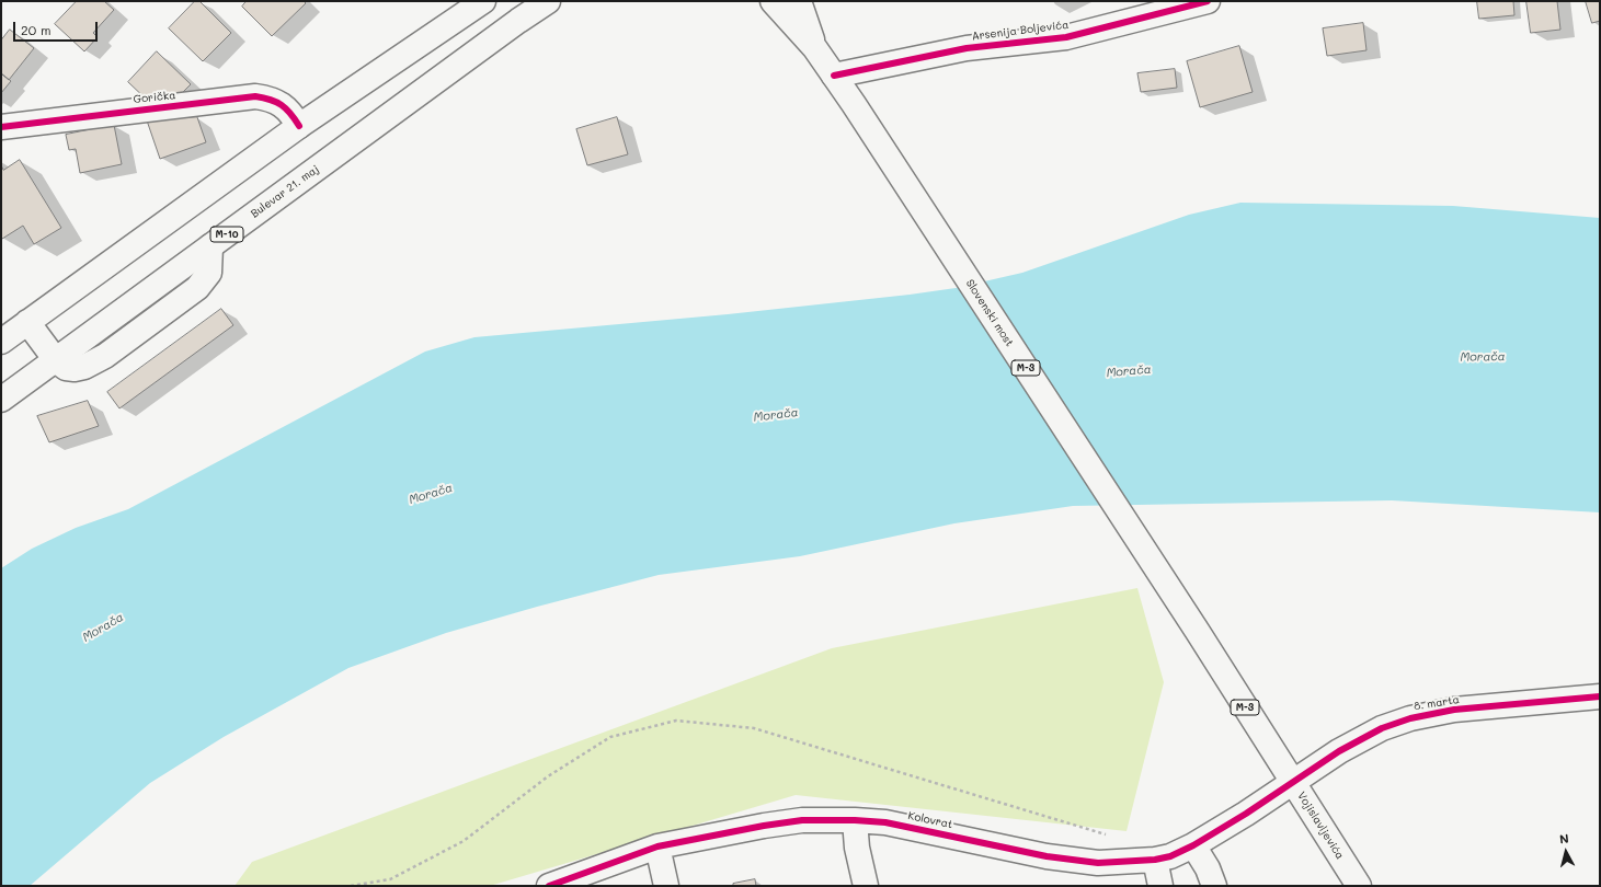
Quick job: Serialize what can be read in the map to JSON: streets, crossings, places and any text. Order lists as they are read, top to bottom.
{
  "streets": {
    "main road": [
      "Arsenija Boljevića",
      "Gorička",
      "Bulevar 21. maj",
      "M-10",
      "Slovenski most",
      "M-3",
      "8. marta",
      "Kolovrat",
      "Vojislavljevića"
    ]
  },
  "crossings": [
    ["Arsenija Boljevića", "Slovenski most"],
    ["Arsenija Boljevića", "M-3"],
    ["Slovenski most", "M-3"],
    ["Slovenski most", "Vojislavljevića"],
    ["8. marta", "Kolovrat"],
    ["8. marta", "Vojislavljevića"],
    ["Kolovrat", "Vojislavljevića"]
  ],
  "water": ["Morača"],
  "scale_bar": "20 m",
  "north": "top"
}
